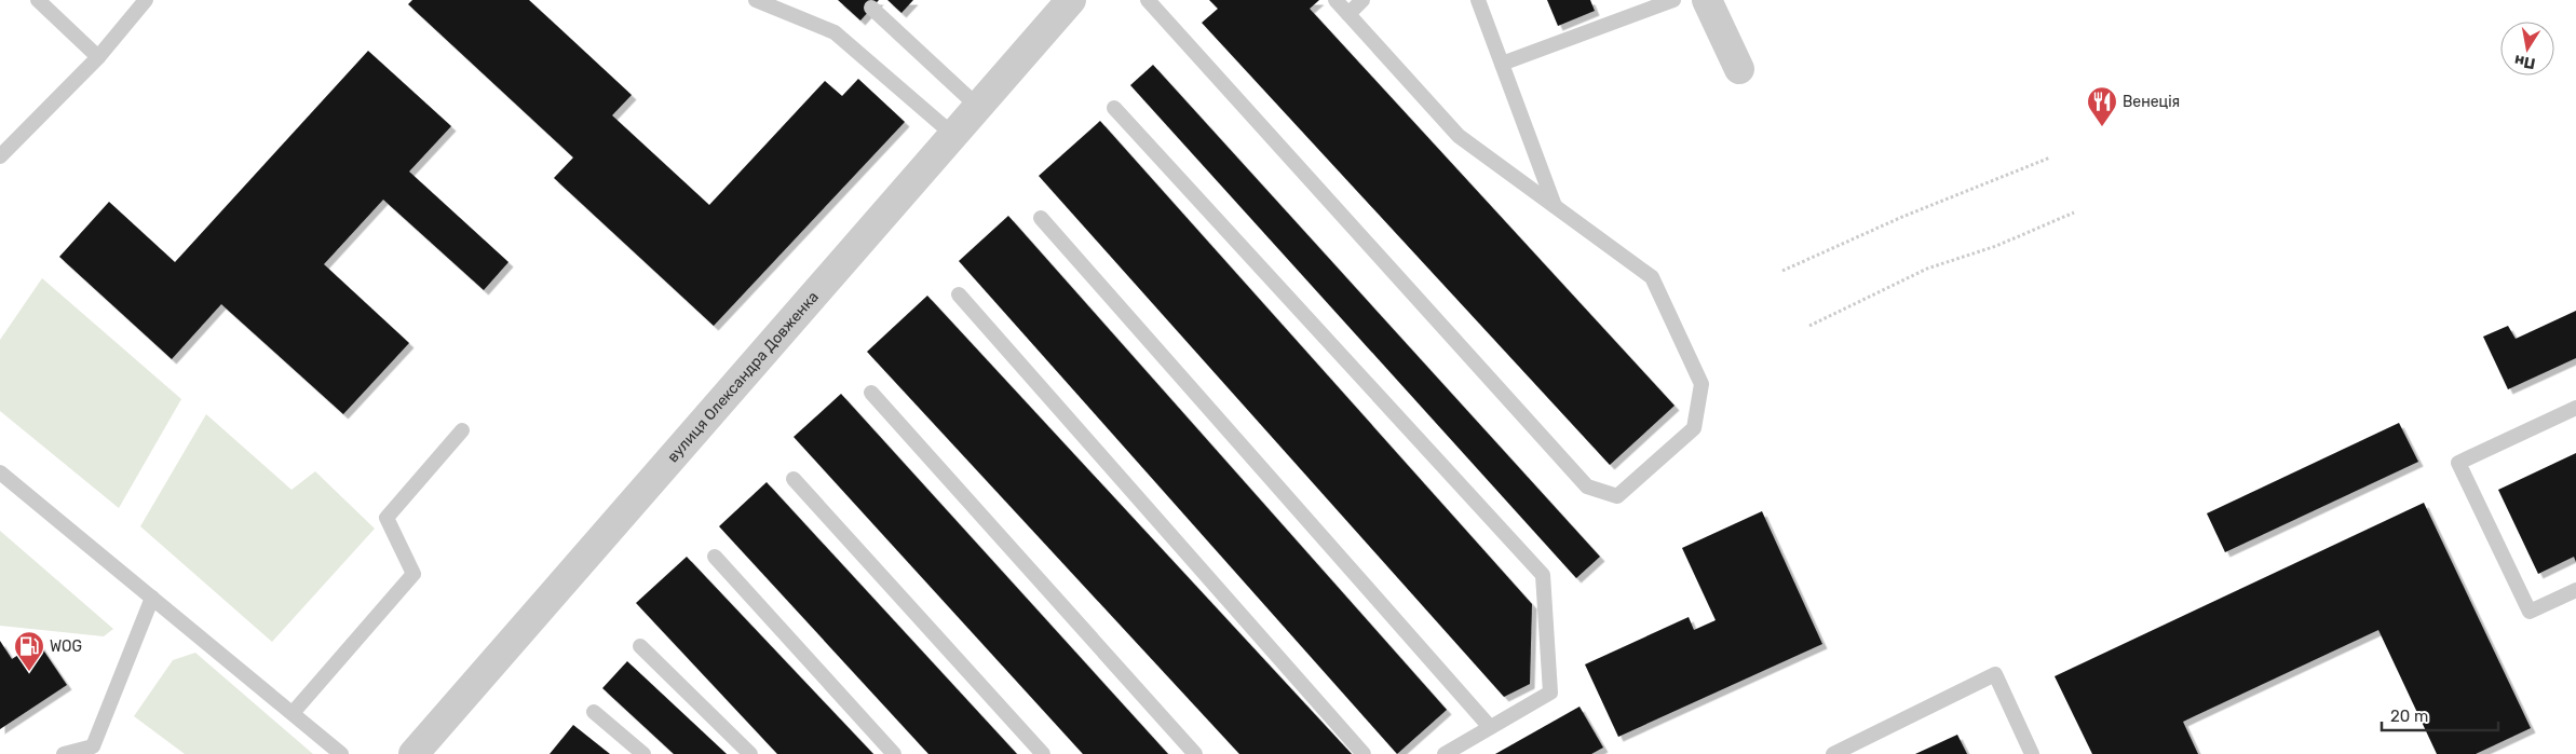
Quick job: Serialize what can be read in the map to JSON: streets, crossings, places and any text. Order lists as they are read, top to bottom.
{
  "streets": {
    "street": ["вулиця Олександра Довженка"]
  },
  "places": {
    "restaurant": ["Венеція"],
    "fuel station": ["WOG"]
  },
  "scale_bar": "20 m",
  "north": "bottom"
}
